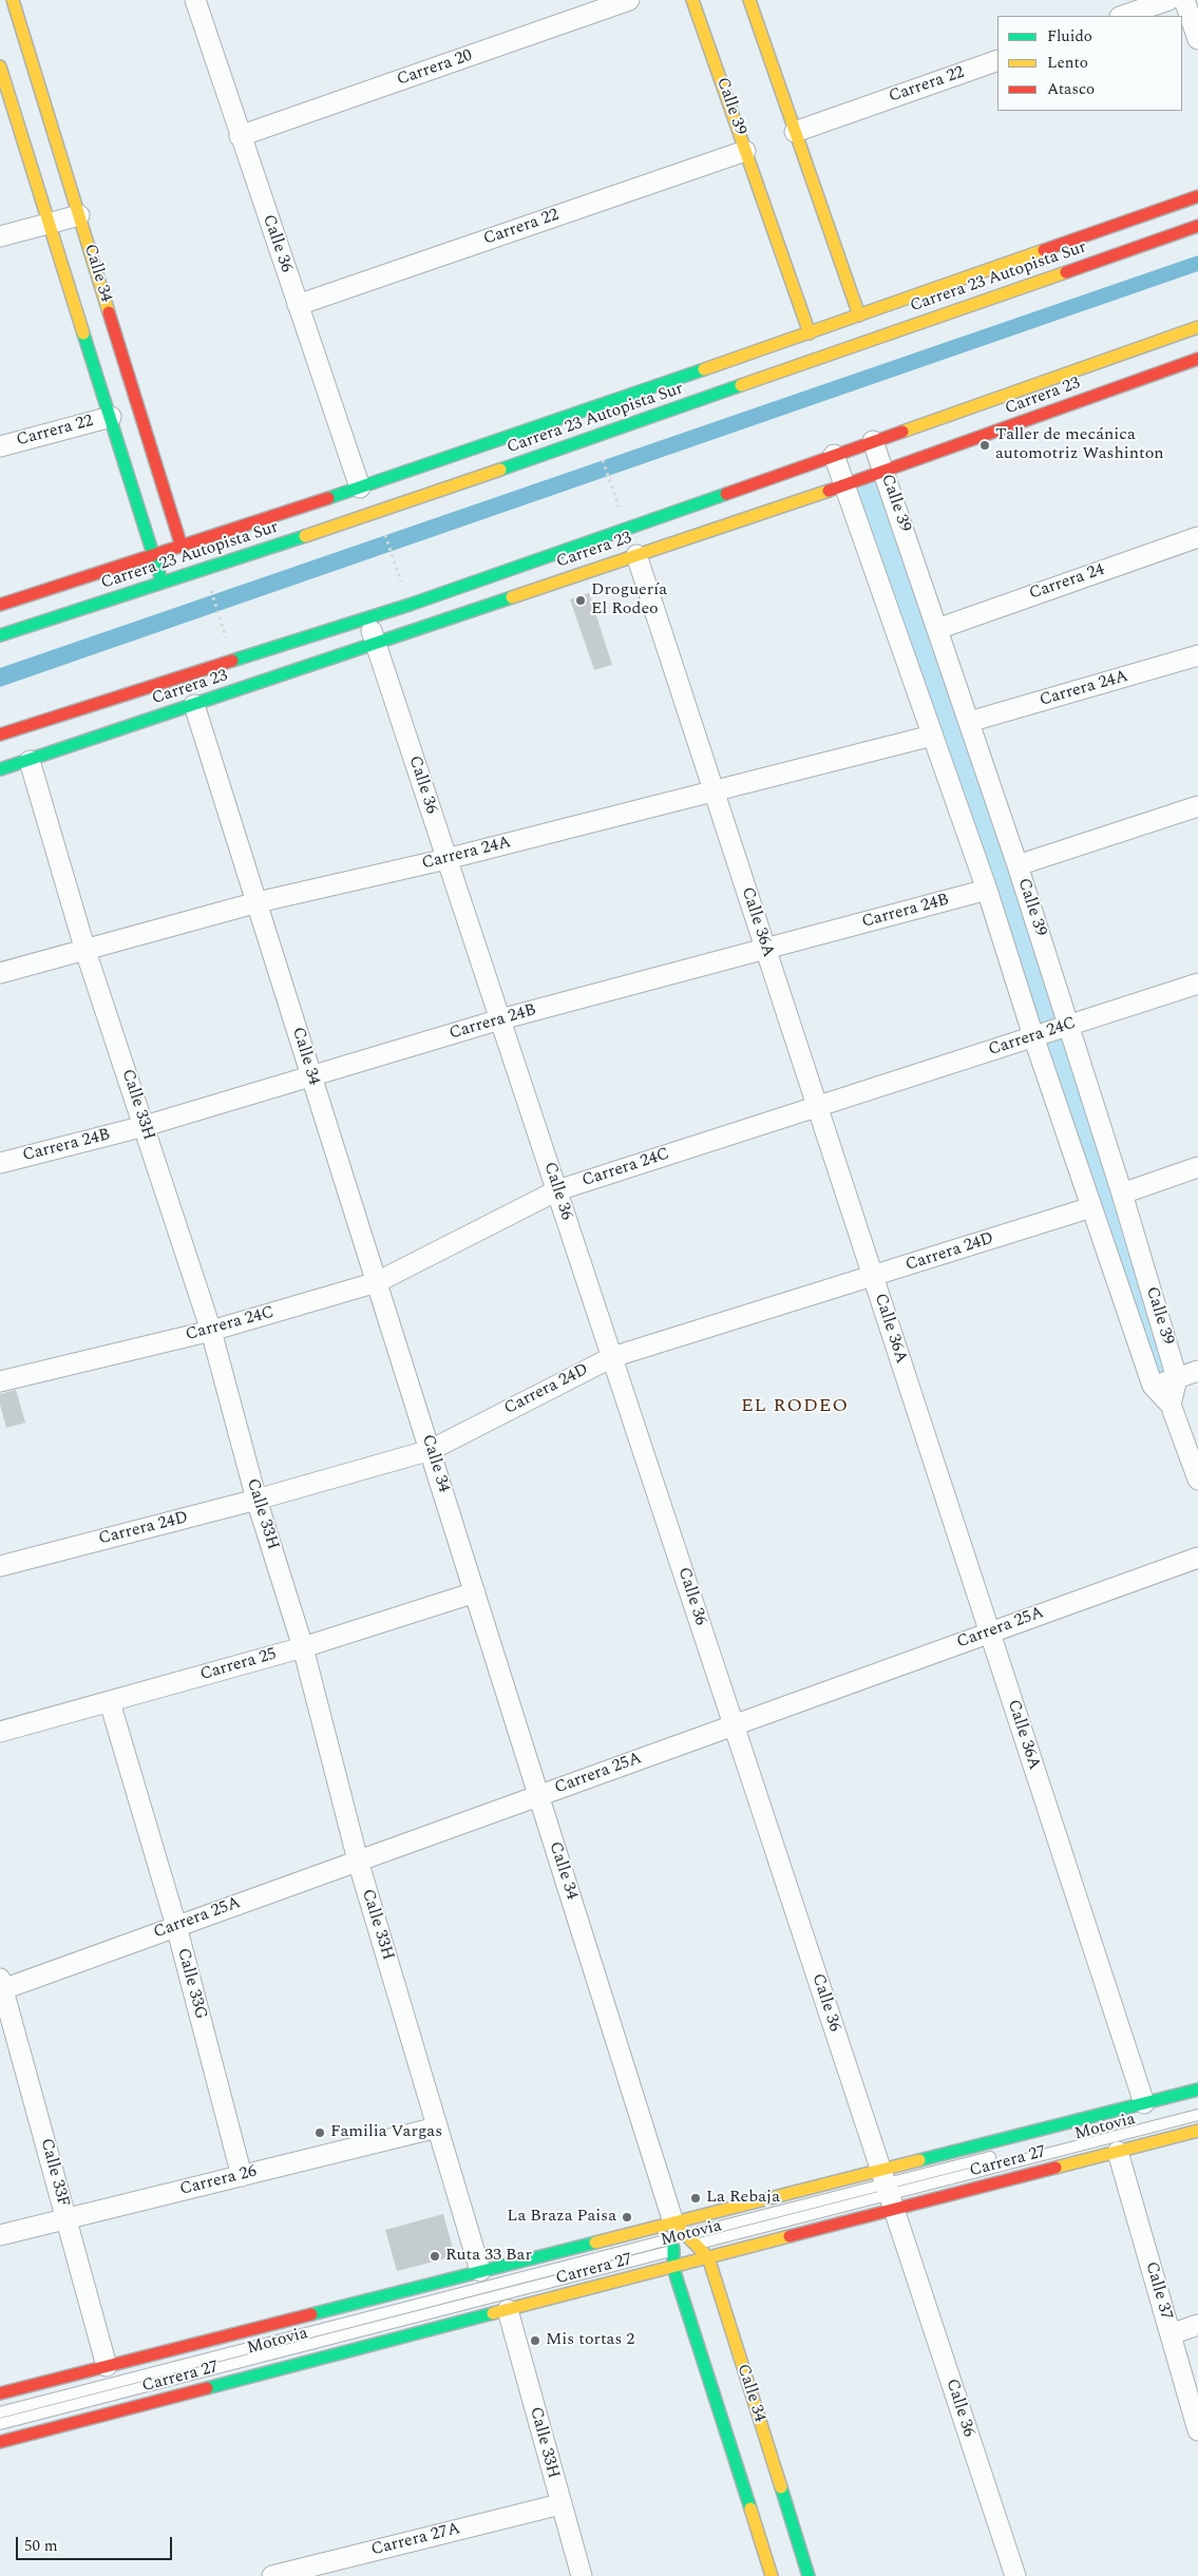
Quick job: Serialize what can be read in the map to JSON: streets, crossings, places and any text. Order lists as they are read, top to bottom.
{
  "streets": {
    "street": [
      "Carrera 20",
      "Carrera 22",
      "Calle 39",
      "Calle 36",
      "Calle 34",
      "Carrera 23 Autopista Sur",
      "Carrera 23",
      "Carrera 24",
      "Carrera 24A",
      "Carrera 24B",
      "Calle 36A",
      "Carrera 24C",
      "Calle 33H",
      "Carrera 24D",
      "Carrera 25A",
      "Carrera 25",
      "Calle 33G",
      "Carrera 27",
      "Calle 33F",
      "Carrera 26",
      "Calle 37",
      "Carrera 27A"
    ],
    "lane": ["Motovia"]
  },
  "crossings": [
    ["Carrera 20", "Calle 36"],
    ["Carrera 22", "Calle 39"],
    ["Carrera 22", "Calle 36"],
    ["Carrera 22", "Calle 34"],
    ["Calle 39", "Carrera 23"],
    ["Calle 39", "Carrera 24"],
    ["Calle 39", "Carrera 24A"],
    ["Calle 39", "Carrera 24B"],
    ["Calle 39", "Carrera 24C"],
    ["Calle 39", "Carrera 24D"],
    ["Calle 36", "Carrera 23"],
    ["Calle 36", "Carrera 24A"],
    ["Calle 36", "Carrera 24B"],
    ["Calle 36", "Carrera 24C"],
    ["Calle 36", "Carrera 24D"],
    ["Calle 36", "Carrera 25A"],
    ["Calle 36", "Motovia"],
    ["Calle 36", "Carrera 27"],
    ["Calle 34", "Carrera 23 Autopista Sur"],
    ["Calle 34", "Carrera 23"],
    ["Calle 34", "Carrera 24A"],
    ["Calle 34", "Carrera 24B"],
    ["Calle 34", "Carrera 24C"],
    ["Calle 34", "Carrera 24D"],
    ["Calle 34", "Carrera 25A"],
    ["Calle 34", "Carrera 25"],
    ["Calle 34", "Motovia"],
    ["Calle 34", "Carrera 27"],
    ["Carrera 23", "Calle 36A"],
    ["Carrera 23", "Calle 33H"],
    ["Carrera 24A", "Calle 36A"],
    ["Carrera 24A", "Calle 33H"],
    ["Carrera 24B", "Calle 36A"],
    ["Carrera 24B", "Calle 33H"],
    ["Calle 36A", "Carrera 24C"],
    ["Calle 36A", "Carrera 24D"],
    ["Calle 36A", "Carrera 25A"],
    ["Calle 36A", "Carrera 27"],
    ["Carrera 24C", "Calle 33H"],
    ["Calle 33H", "Carrera 24D"],
    ["Calle 33H", "Carrera 25A"],
    ["Calle 33H", "Carrera 25"],
    ["Calle 33H", "Carrera 27"],
    ["Calle 33H", "Carrera 26"],
    ["Calle 33H", "Carrera 27A"],
    ["Carrera 25A", "Calle 33G"],
    ["Carrera 25A", "Calle 33F"],
    ["Carrera 25", "Calle 33G"],
    ["Calle 33G", "Carrera 26"],
    ["Motovia", "Carrera 27"],
    ["Carrera 27", "Calle 33F"],
    ["Carrera 27", "Calle 37"],
    ["Calle 33F", "Carrera 26"]
  ],
  "districts": ["EL RODEO"],
  "places": [
    "Taller de mecánica automotriz Washinton",
    "Droguería El Rodeo",
    "Familia Vargas",
    "La Rebaja",
    "La Braza Paisa",
    "Ruta 33 Bar",
    "Mis tortas 2"
  ],
  "legend": ["Fluido", "Lento", "Atasco"],
  "scale_bar": "50 m"
}
